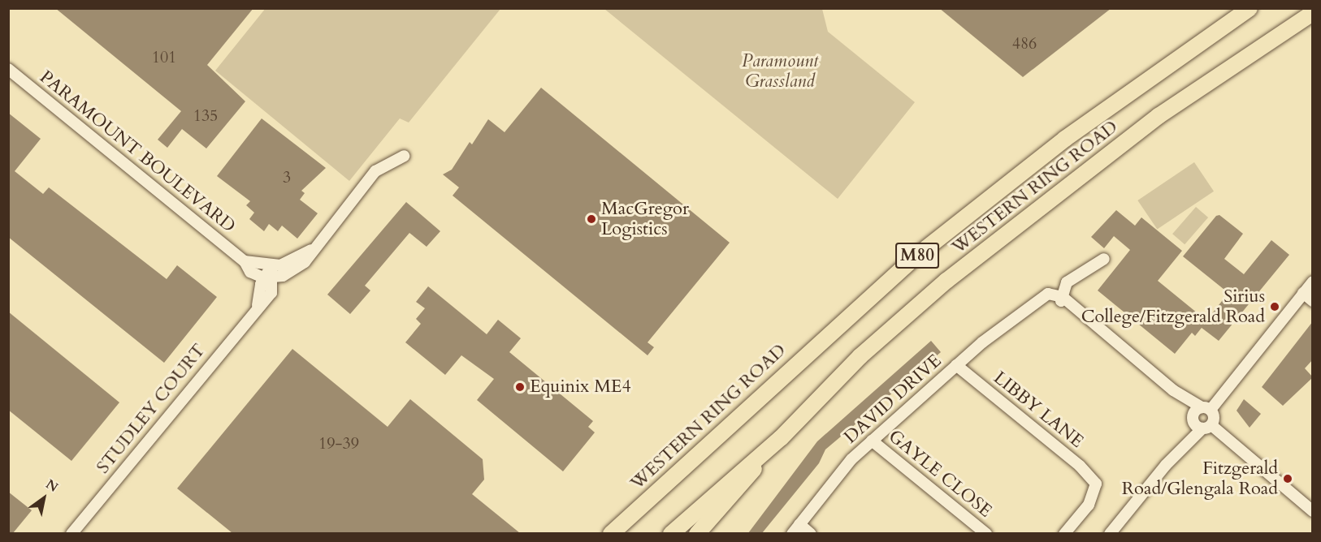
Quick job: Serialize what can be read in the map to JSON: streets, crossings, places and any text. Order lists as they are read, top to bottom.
{
  "streets": {
    "highway": ["WESTERN RING ROAD", "M80"],
    "street": [
      "PARAMOUNT BOULEVARD",
      "DAVID DRIVE",
      "STUDLEY COURT",
      "LIBBY LANE",
      "GAYLE CLOSE"
    ]
  },
  "crossings": [
    ["PARAMOUNT BOULEVARD", "STUDLEY COURT"],
    ["DAVID DRIVE", "LIBBY LANE"],
    ["DAVID DRIVE", "GAYLE CLOSE"]
  ],
  "parks": ["Paramount Grassland"],
  "places": [
    "MacGregor Logistics",
    "Sirius College/Fitzgerald Road",
    "Equinix ME4",
    "Fitzgerald Road/Glengala Road"
  ],
  "house_numbers": [
    "486",
    "101",
    "135",
    "3",
    "19-39"
  ],
  "north": "top right"
}
